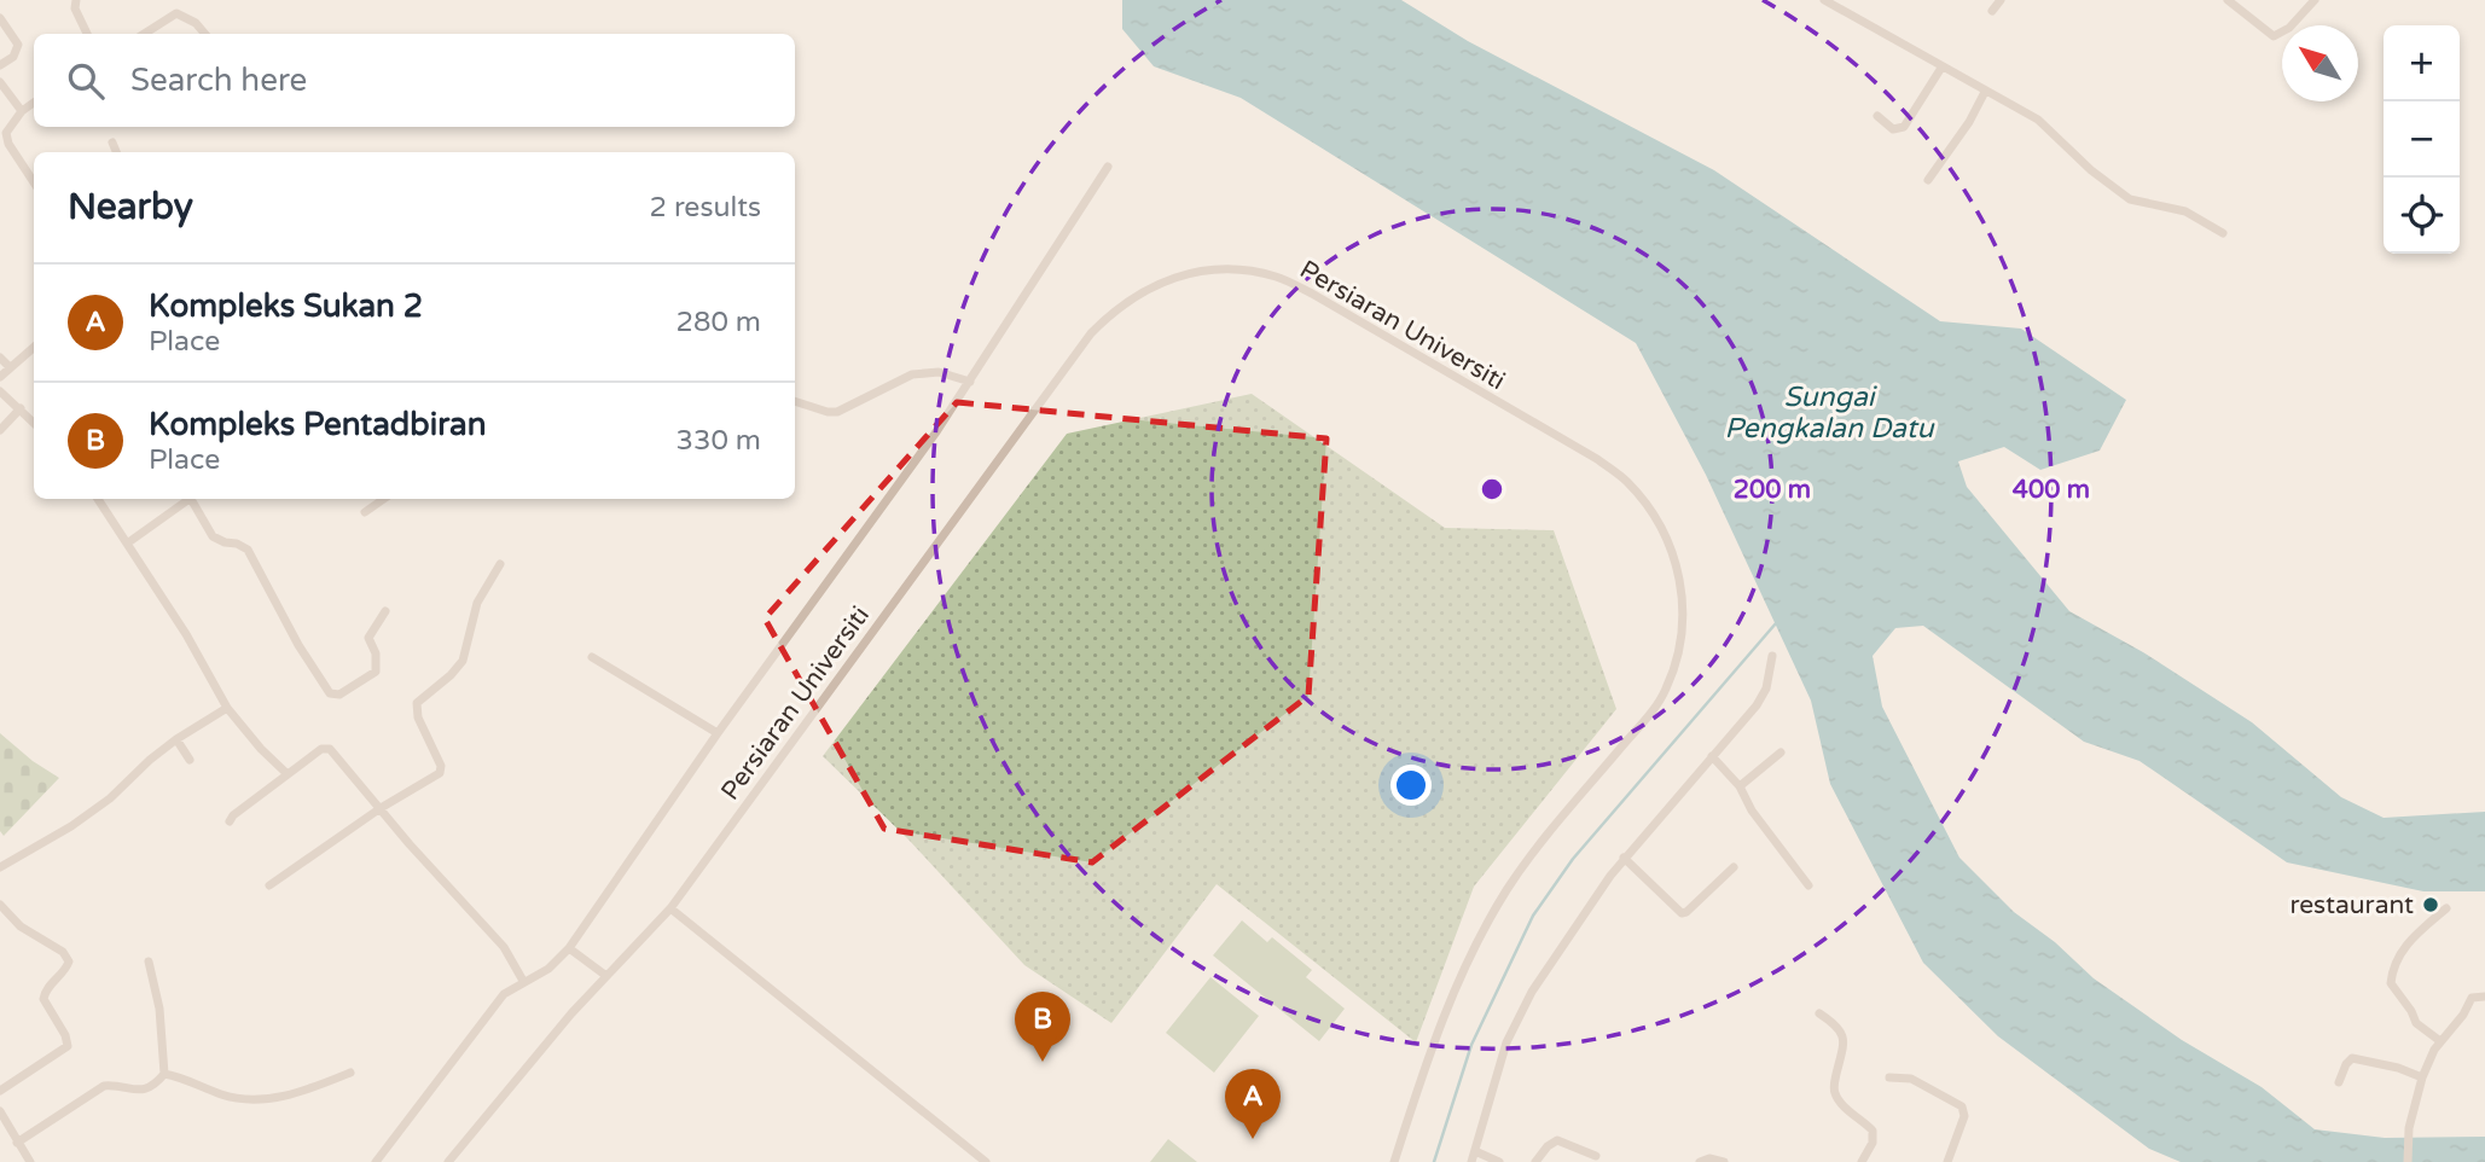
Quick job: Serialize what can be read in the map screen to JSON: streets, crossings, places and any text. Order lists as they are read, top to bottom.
{
  "streets": {
    "street": ["Persiaran Universiti"]
  },
  "water": ["Sungai Pengkalan Datu"],
  "places": ["restaurant"],
  "north": "top left",
  "page": {
    "map_buttons": ["+", "−"],
    "search": "Search here",
    "heading": ["Nearby", "2 results"],
    "list": [
      {
        "mark": "A",
        "name": "Kompleks Sukan 2",
        "note": "Place",
        "value": "280 m"
      },
      {
        "mark": "B",
        "name": "Kompleks Pentadbiran",
        "note": "Place",
        "value": "330 m"
      }
    ],
    "pins": ["B", "A"]
  },
  "rings": ["200 m", "400 m"]
}
